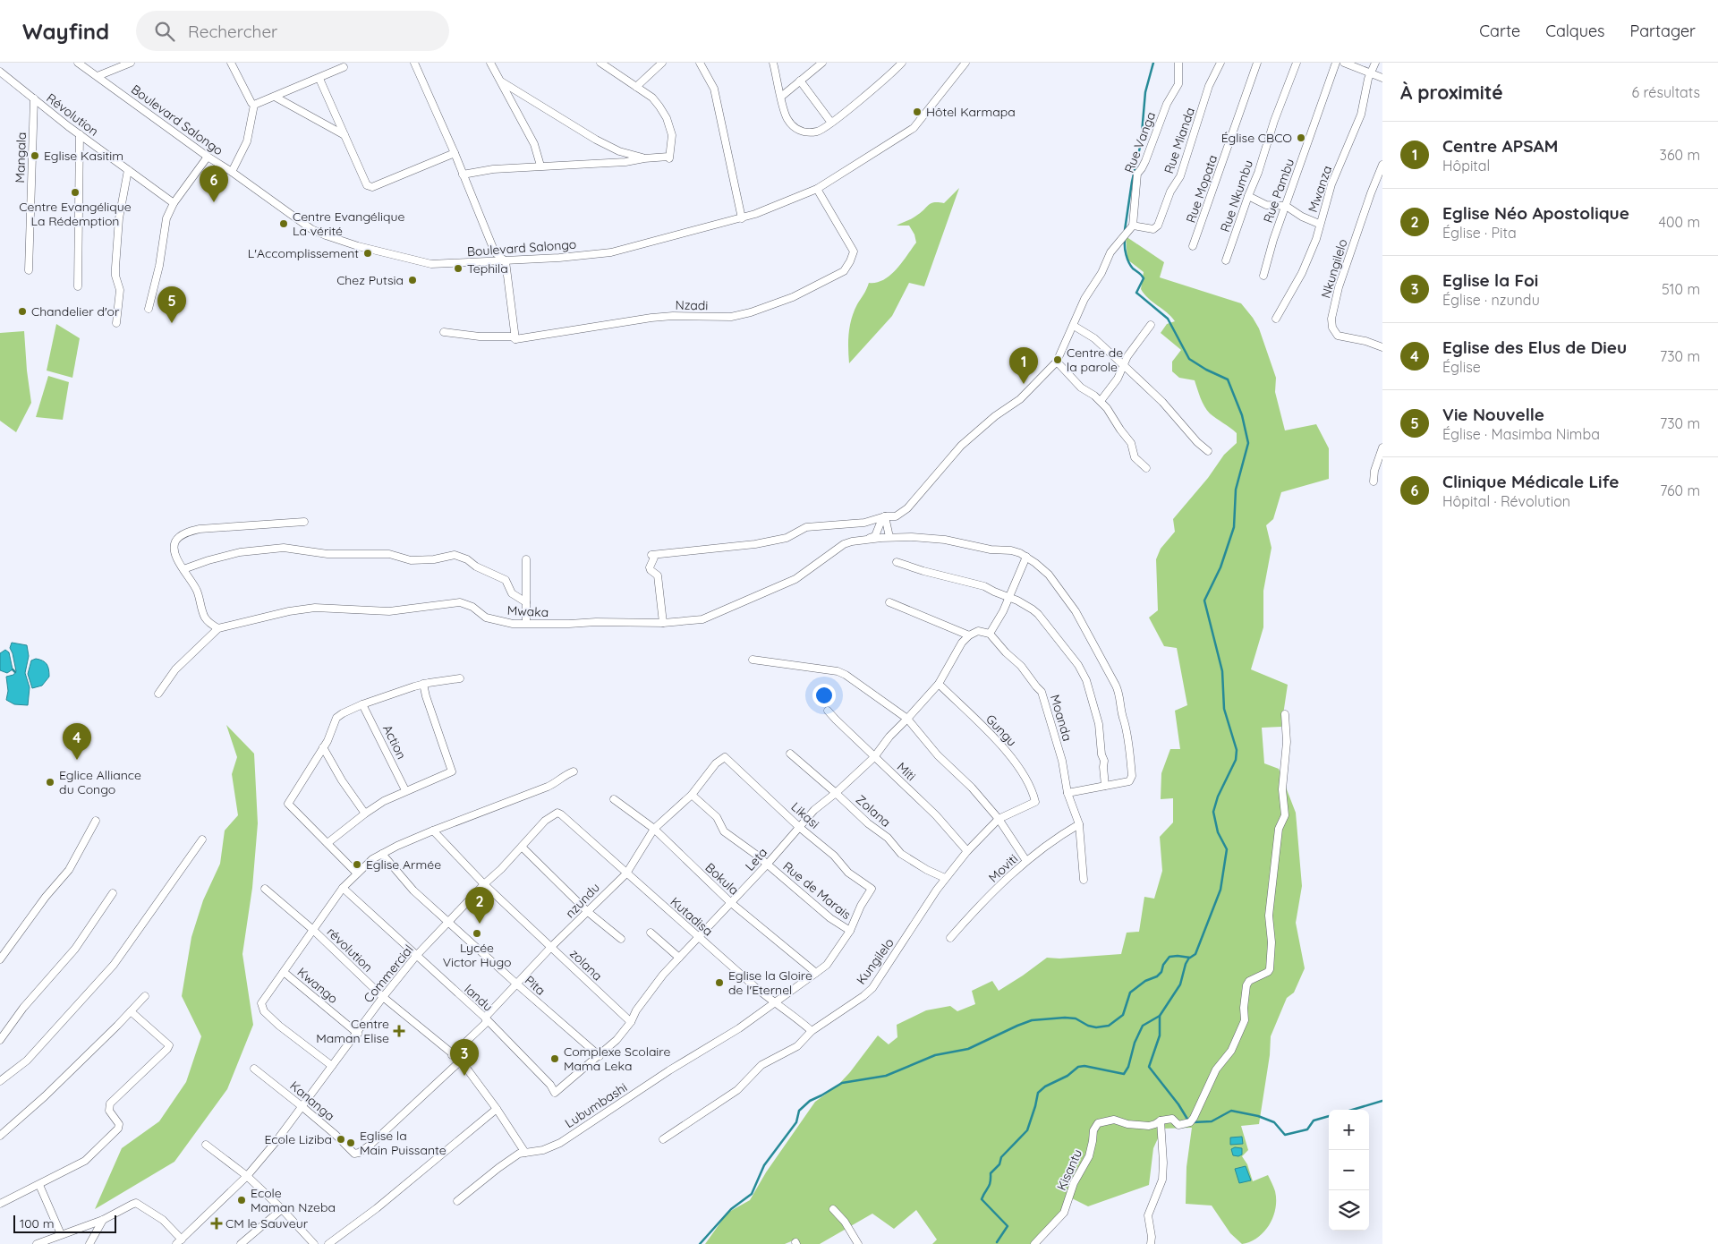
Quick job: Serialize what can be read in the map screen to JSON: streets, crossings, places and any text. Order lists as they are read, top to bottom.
{
  "streets": {
    "street": [
      "Révolution",
      "Boulevard Salongo",
      "Rue Mianda",
      "Rue Vanga",
      "Mangala",
      "Rue Mopata",
      "Mwanza",
      "Rue Pambu",
      "Rue Nkumbu",
      "Nkungilelo",
      "Nzadi",
      "Mwaka",
      "Moanda",
      "Gungu",
      "Action",
      "Miti",
      "Zolana",
      "Likasi",
      "Leta",
      "Moviti",
      "Bokula",
      "Rue de Marais",
      "nzundu",
      "Kutadisa",
      "révolution",
      "Kungilelo",
      "zolana",
      "Commercial",
      "Kwango",
      "Pita",
      "landu",
      "Kananga",
      "Lubumbashi",
      "Kisantu"
    ]
  },
  "crossings": [
    ["Révolution", "Mangala"],
    ["Boulevard Salongo", "Nzadi"],
    ["Rue Mianda", "Rue Vanga"],
    ["Moanda", "Moviti"],
    ["Gungu", "Leta"],
    ["Gungu", "Kungilelo"],
    ["Miti", "Leta"],
    ["Miti", "Kungilelo"],
    ["Zolana", "Leta"],
    ["Zolana", "Kungilelo"],
    ["Likasi", "Leta"],
    ["Likasi", "nzundu"],
    ["Likasi", "Lubumbashi"],
    ["Leta", "Bokula"],
    ["Leta", "Rue de Marais"],
    ["Leta", "Kutadisa"],
    ["Leta", "zolana"],
    ["Leta", "Pita"],
    ["Leta", "landu"],
    ["Bokula", "nzundu"],
    ["Bokula", "Lubumbashi"],
    ["Rue de Marais", "nzundu"],
    ["Rue de Marais", "Lubumbashi"],
    ["nzundu", "Kutadisa"],
    ["nzundu", "révolution"],
    ["nzundu", "zolana"],
    ["nzundu", "Pita"],
    ["nzundu", "landu"],
    ["Kutadisa", "Kungilelo"],
    ["Kutadisa", "Commercial"],
    ["Kutadisa", "Lubumbashi"],
    ["révolution", "Commercial"],
    ["révolution", "Kananga"],
    ["zolana", "Commercial"],
    ["Commercial", "Kwango"],
    ["Commercial", "Pita"],
    ["Commercial", "landu"],
    ["Commercial", "Kananga"]
  ],
  "places": {
    "other": [
      "Hôtel Karmapa",
      "Église CBCO",
      "Eglise Kasitim",
      "Centre Evangélique La Rédemption",
      "Centre Evangélique La vérité",
      "L'Accomplissement",
      "Tephila",
      "Chez Putsia",
      "Chandelier d'or",
      "Centre de la parole",
      "Eglice Alliance du Congo",
      "Eglise Armée",
      "Lycée Victor Hugo",
      "Eglise la Gloire de l'Eternel",
      "Complexe Scolaire Mama Leka",
      "Ecole Liziba",
      "Eglise la Main Puissante",
      "Ecole Maman Nzeba"
    ],
    "health": ["Centre Maman Elise", "CM le Sauveur"]
  },
  "scale_bar": "100 m",
  "page": {
    "header": "Wayfind",
    "search": "Rechercher",
    "nav": ["Carte", "Calques", "Partager"],
    "heading": ["À proximité", "6 résultats"],
    "list": [
      {
        "mark": "1",
        "name": "Centre APSAM",
        "note": "Hôpital",
        "value": "360 m"
      },
      {
        "mark": "2",
        "name": "Eglise Néo Apostolique",
        "note": "Église · Pita",
        "value": "400 m"
      },
      {
        "mark": "3",
        "name": "Eglise la Foi",
        "note": "Église · nzundu",
        "value": "510 m"
      },
      {
        "mark": "4",
        "name": "Eglise des Elus de Dieu",
        "note": "Église",
        "value": "730 m"
      },
      {
        "mark": "5",
        "name": "Vie Nouvelle",
        "note": "Église · Masimba Nimba",
        "value": "730 m"
      },
      {
        "mark": "6",
        "name": "Clinique Médicale Life",
        "note": "Hôpital · Révolution",
        "value": "760 m"
      }
    ],
    "pins": [
      "6",
      "5",
      "1",
      "4",
      "2",
      "3"
    ],
    "map_buttons": ["+", "−"],
    "scale": "100 m"
  }
}
